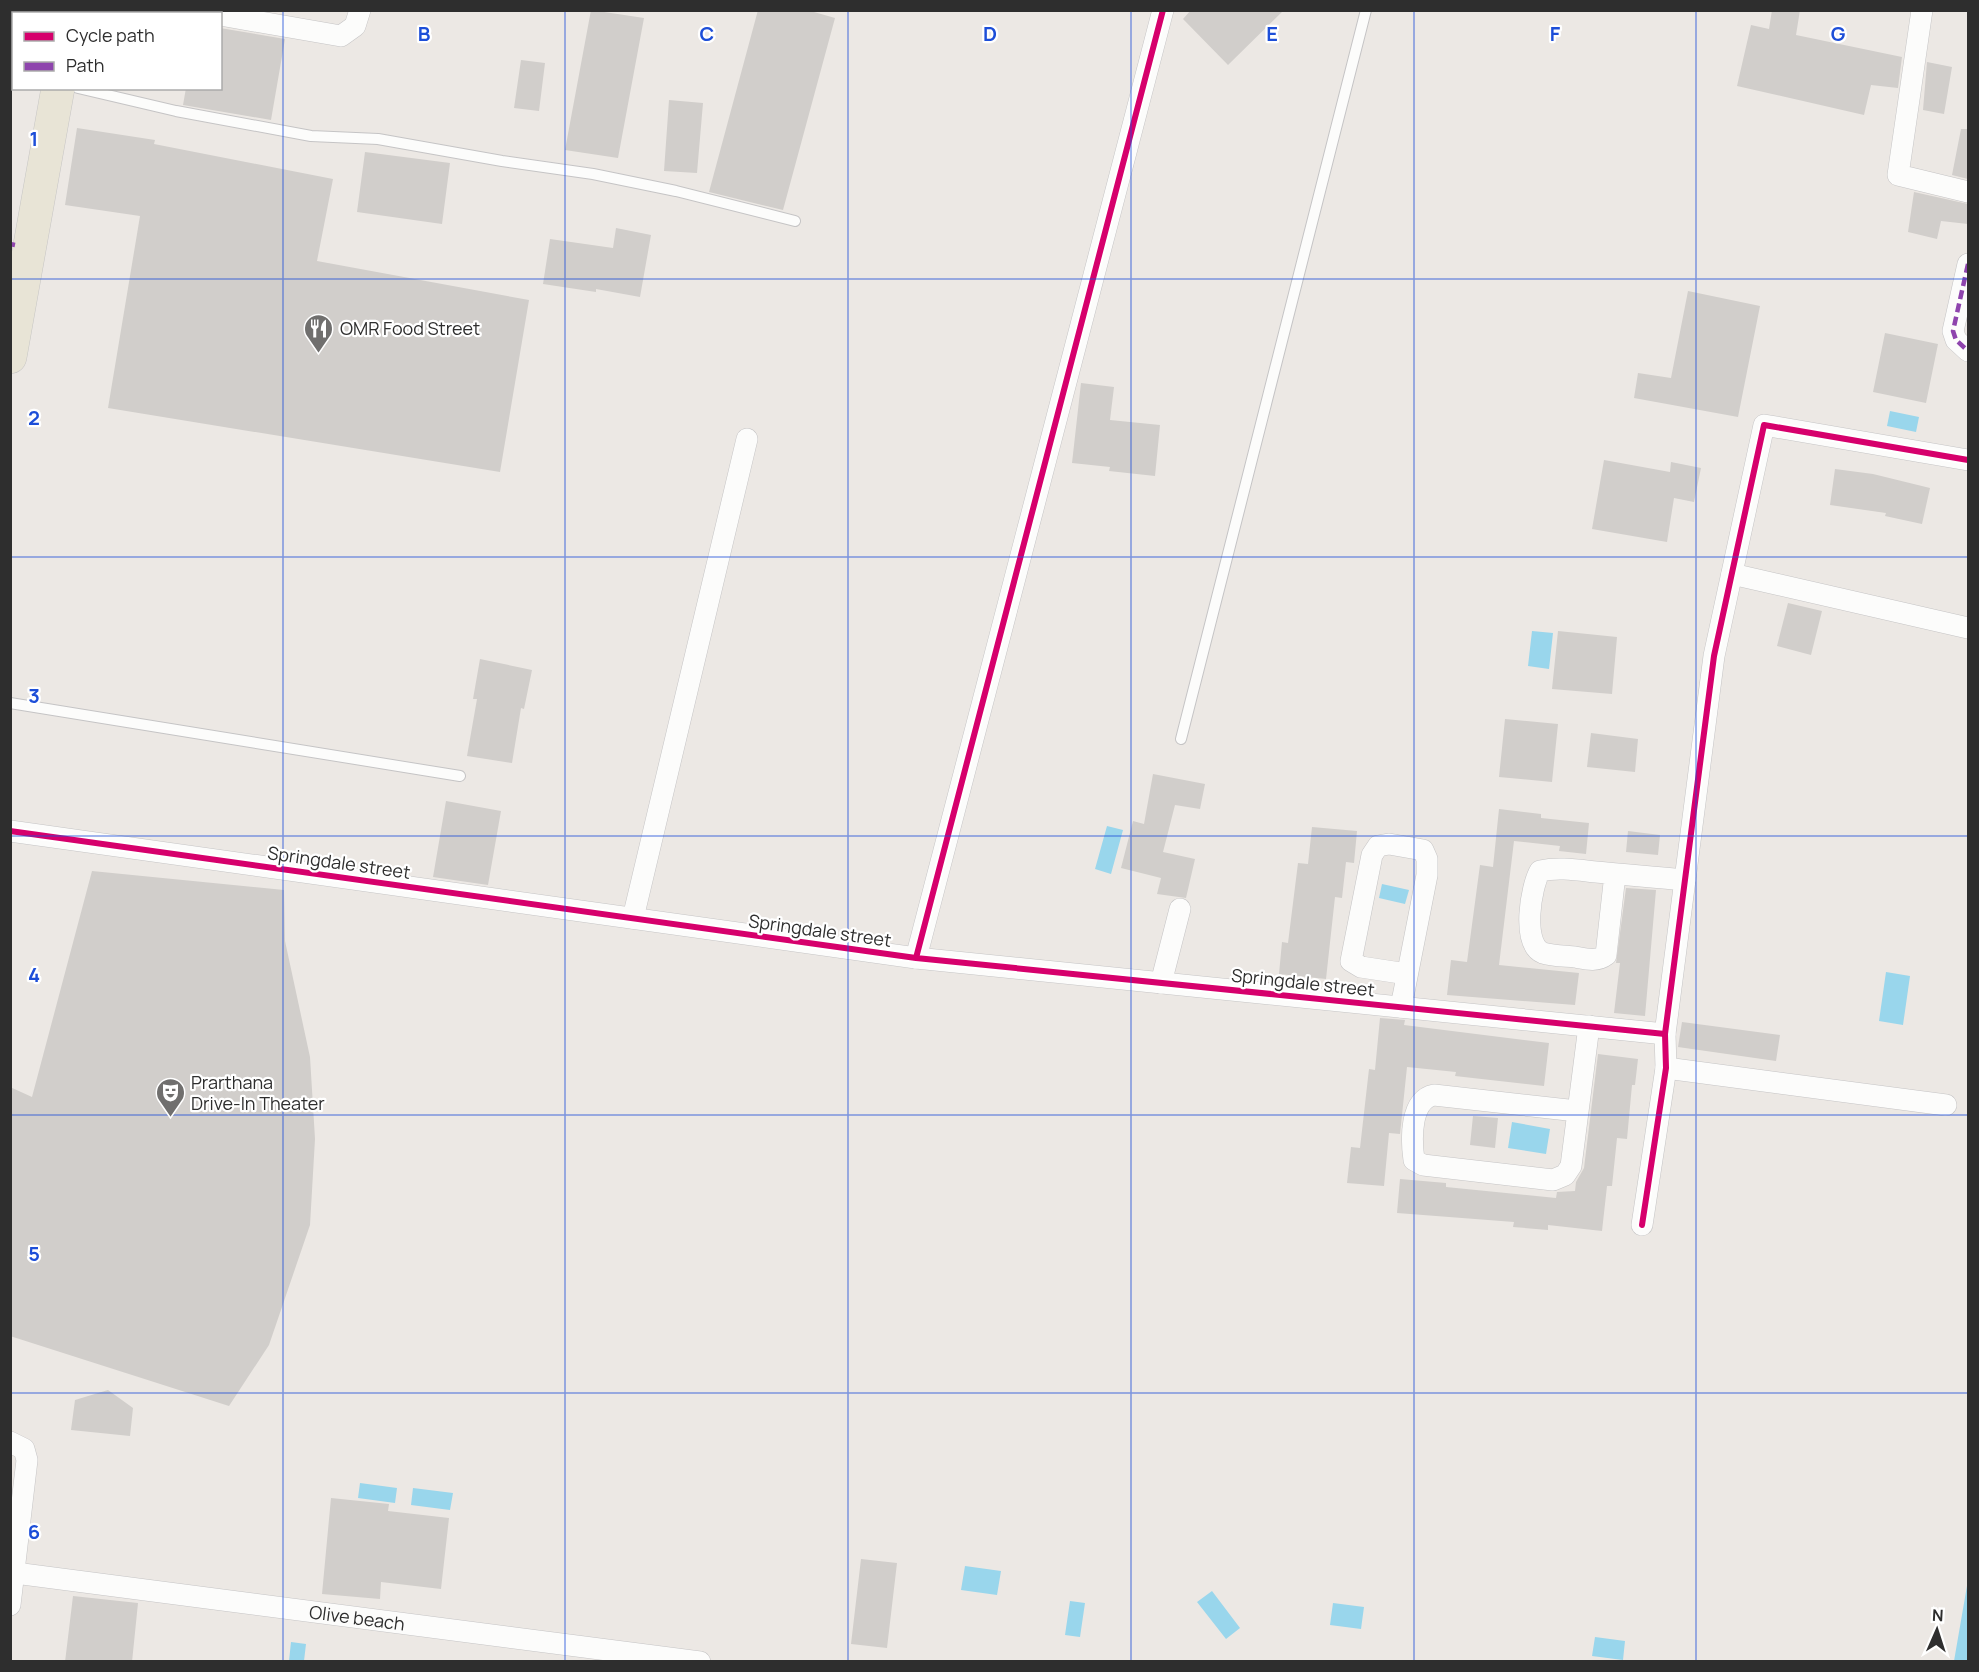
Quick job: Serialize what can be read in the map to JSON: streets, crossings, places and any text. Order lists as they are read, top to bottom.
{
  "streets": {
    "street": ["Springdale street", "Olive beach"]
  },
  "places": {
    "restaurant": ["OMR Food Street"],
    "theatre": ["Prarthana Drive-In Theater"]
  },
  "legend": ["Cycle path", "Path"],
  "north": "top",
  "grid": {
    "columns": [
      "B",
      "C",
      "D",
      "E",
      "F",
      "G"
    ],
    "rows": [
      "1",
      "2",
      "3",
      "4",
      "5",
      "6"
    ]
  }
}
